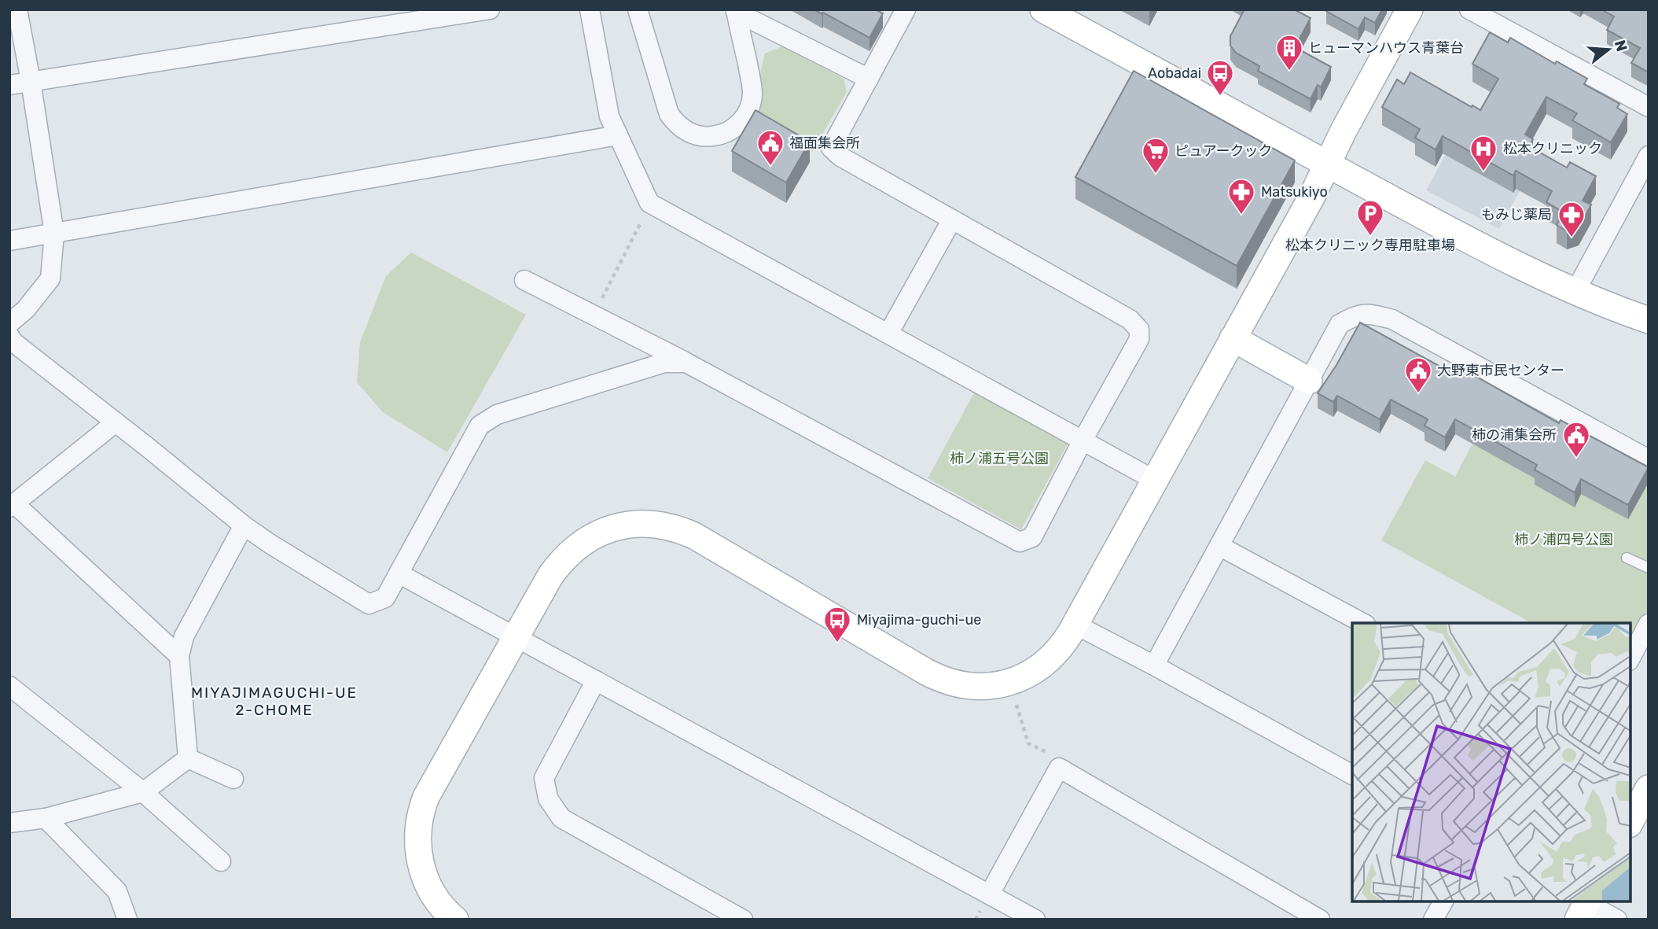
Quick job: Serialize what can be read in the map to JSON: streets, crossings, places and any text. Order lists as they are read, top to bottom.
{
  "districts": ["MIYAJIMAGUCHI-UE 2-CHOME"],
  "parks": ["柿ノ浦五号公園", "柿ノ浦四号公園"],
  "places": {
    "building": ["ヒューマンハウス青葉台"],
    "bus stop": ["Aobadai", "Miyajima-guchi-ue"],
    "public building": ["福面集会所", "大野東市民センター", "柿の浦集会所"],
    "hospital": ["松本クリニック"],
    "supermarket": ["ピュアークック"],
    "pharmacy": ["Matsukiyo", "もみじ薬局"],
    "parking": ["松本クリニック専用駐車場"]
  },
  "north": "right"
}
